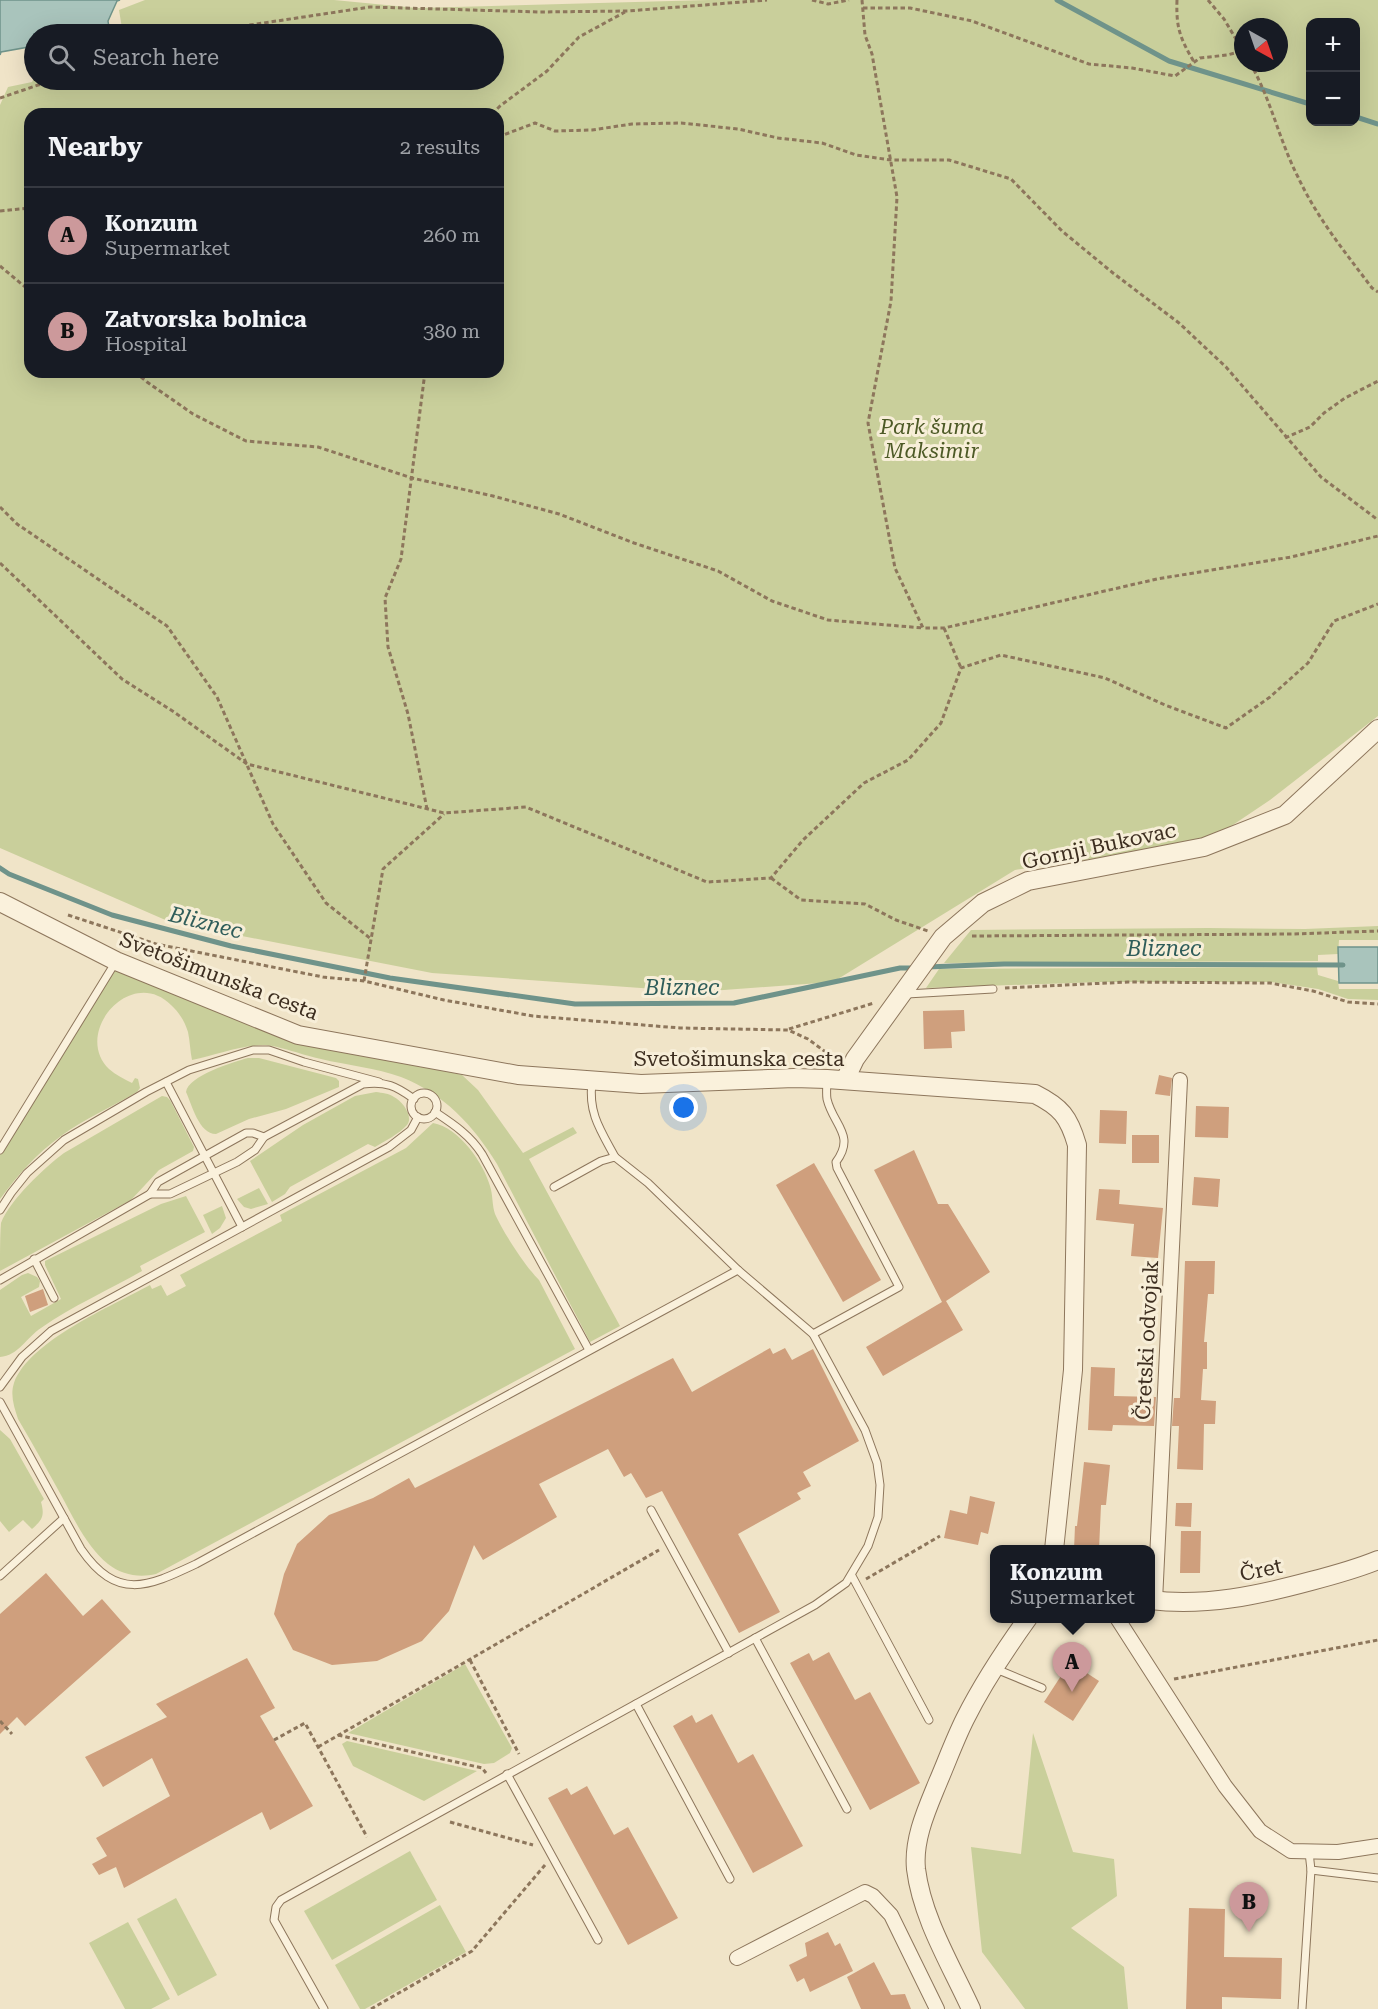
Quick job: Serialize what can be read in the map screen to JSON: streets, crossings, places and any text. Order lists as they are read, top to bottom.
{
  "streets": {
    "street": [
      "Gornji Bukovac",
      "Svetošimunska cesta",
      "Čretski odvojak",
      "Čret"
    ]
  },
  "crossings": [
    ["Gornji Bukovac", "Svetošimunska cesta"]
  ],
  "water": ["Bliznec"],
  "parks": ["Park šuma Maksimir"],
  "north": "bottom right",
  "page": {
    "map_buttons": ["+", "−"],
    "search": "Search here",
    "heading": ["Nearby", "2 results"],
    "list": [
      {
        "mark": "A",
        "name": "Konzum",
        "note": "Supermarket",
        "value": "260 m"
      },
      {
        "mark": "B",
        "name": "Zatvorska bolnica",
        "note": "Hospital",
        "value": "380 m"
      }
    ],
    "popup": ["Konzum", "Supermarket"],
    "pins": ["A", "B"]
  }
}
